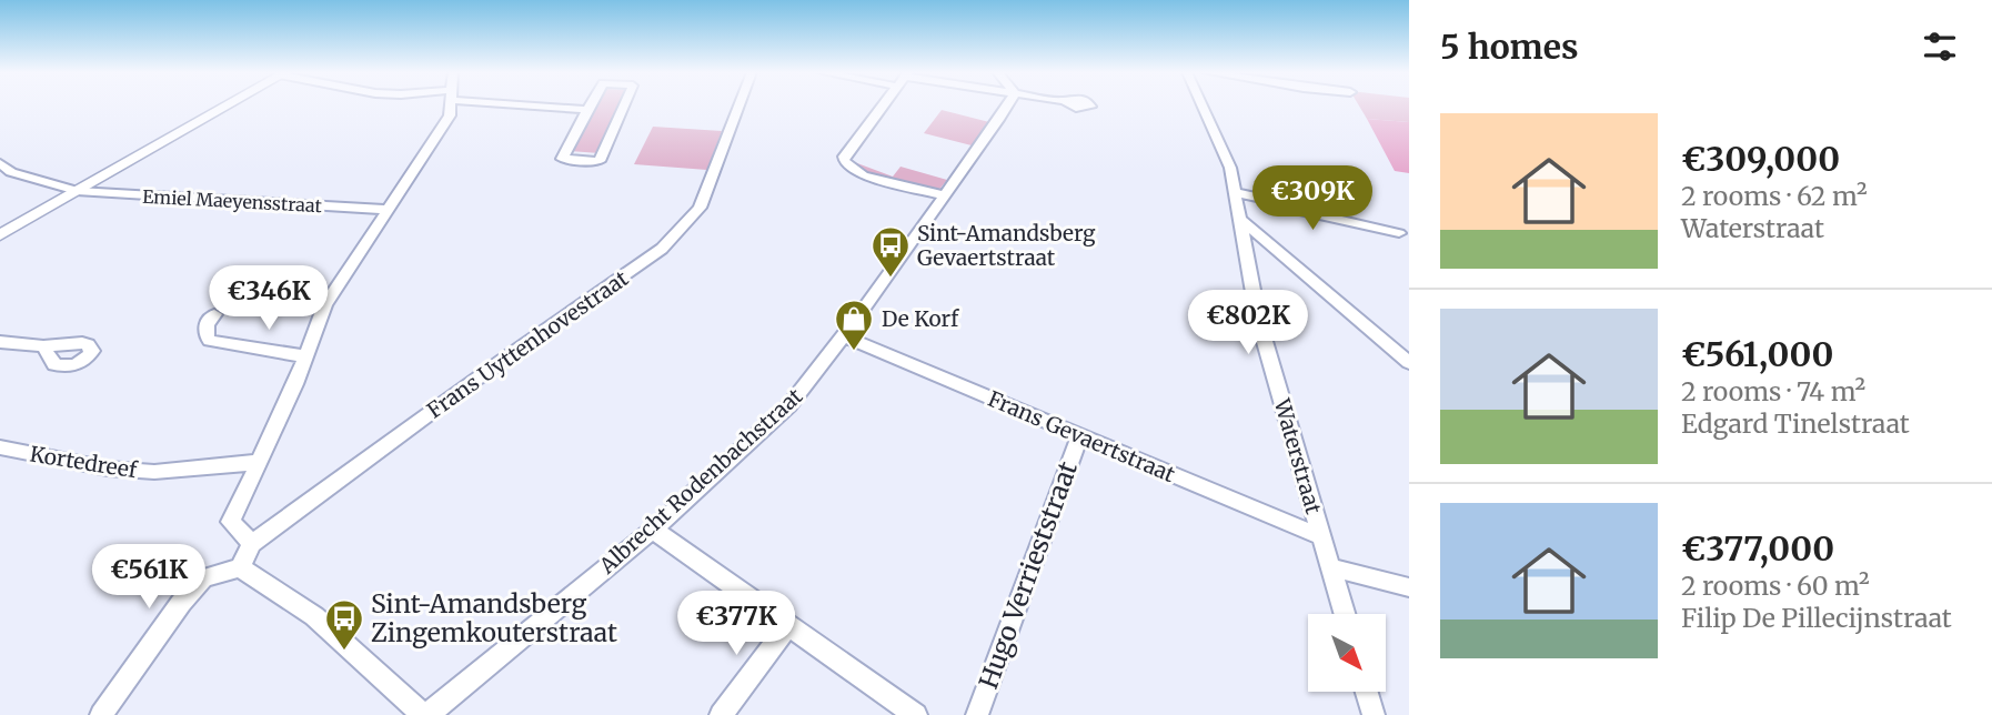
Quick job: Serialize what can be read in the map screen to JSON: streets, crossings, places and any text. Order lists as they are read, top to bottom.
{
  "streets": {
    "street": [
      "Emiel Maeyensstraat",
      "Frans Uyttenhovestraat",
      "Frans Gevaertstraat",
      "Waterstraat",
      "Kortedreef",
      "Albrecht Rodenbachstraat",
      "Hugo Verrieststraat"
    ]
  },
  "crossings": [
    ["Frans Gevaertstraat", "Waterstraat"],
    ["Frans Gevaertstraat", "Albrecht Rodenbachstraat"],
    ["Frans Gevaertstraat", "Hugo Verrieststraat"]
  ],
  "places": {
    "bus stop": ["Sint-Amandsberg Gevaertstraat", "Sint-Amandsberg Zingemkouterstraat"],
    "shop": ["De Korf"]
  },
  "north": "bottom right",
  "page": {
    "heading": "5 homes",
    "list": [
      {
        "name": "€309,000",
        "note": "2 rooms · 62 m² · Waterstraat"
      },
      {
        "name": "€561,000",
        "note": "2 rooms · 74 m² · Edgard Tinelstraat"
      },
      {
        "name": "€377,000",
        "note": "2 rooms · 60 m² · Filip De Pillecijnstraat"
      }
    ],
    "price": [
      "€309K",
      "€346K",
      "€802K",
      "€561K",
      "€377K"
    ]
  }
}
